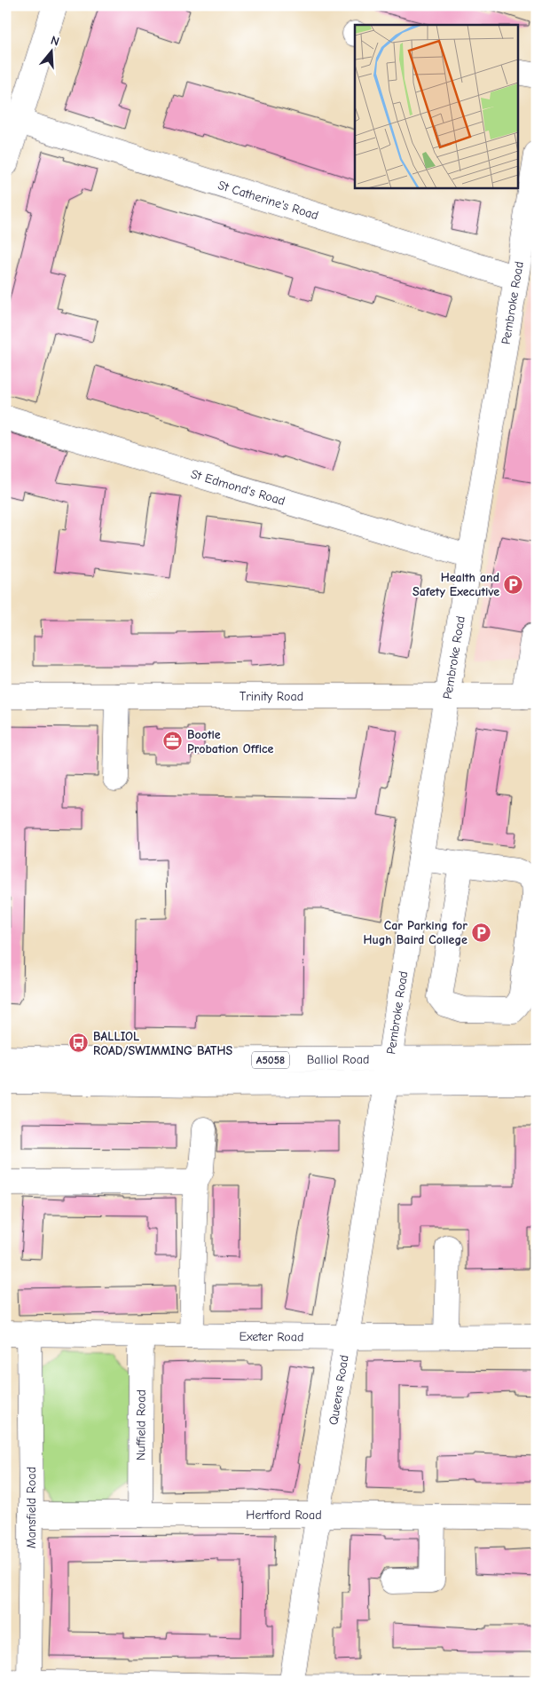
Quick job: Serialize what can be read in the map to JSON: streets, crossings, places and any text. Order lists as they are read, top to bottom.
{
  "streets": {
    "main road": [
      "St Catherine's Road",
      "Pembroke Road",
      "St Edmond's Road",
      "Trinity Road",
      "A5058",
      "Balliol Road",
      "Exeter Road",
      "Queens Road",
      "Nuffield Road",
      "Mansfield Road",
      "Hertford Road"
    ]
  },
  "crossings": [
    ["St Catherine's Road", "Pembroke Road"],
    ["Pembroke Road", "St Edmond's Road"],
    ["Pembroke Road", "Trinity Road"],
    ["Pembroke Road", "Balliol Road"],
    ["Pembroke Road", "Queens Road"],
    ["Balliol Road", "Queens Road"],
    ["Exeter Road", "Queens Road"],
    ["Exeter Road", "Nuffield Road"],
    ["Exeter Road", "Mansfield Road"],
    ["Queens Road", "Hertford Road"],
    ["Nuffield Road", "Hertford Road"],
    ["Mansfield Road", "Hertford Road"]
  ],
  "places": {
    "parking": ["Health and Safety Executive", "Car Parking for Hugh Baird College"],
    "office": ["Bootle Probation Office"],
    "bus stop": ["BALLIOL ROAD/SWIMMING BATHS"]
  },
  "north": "top"
}
